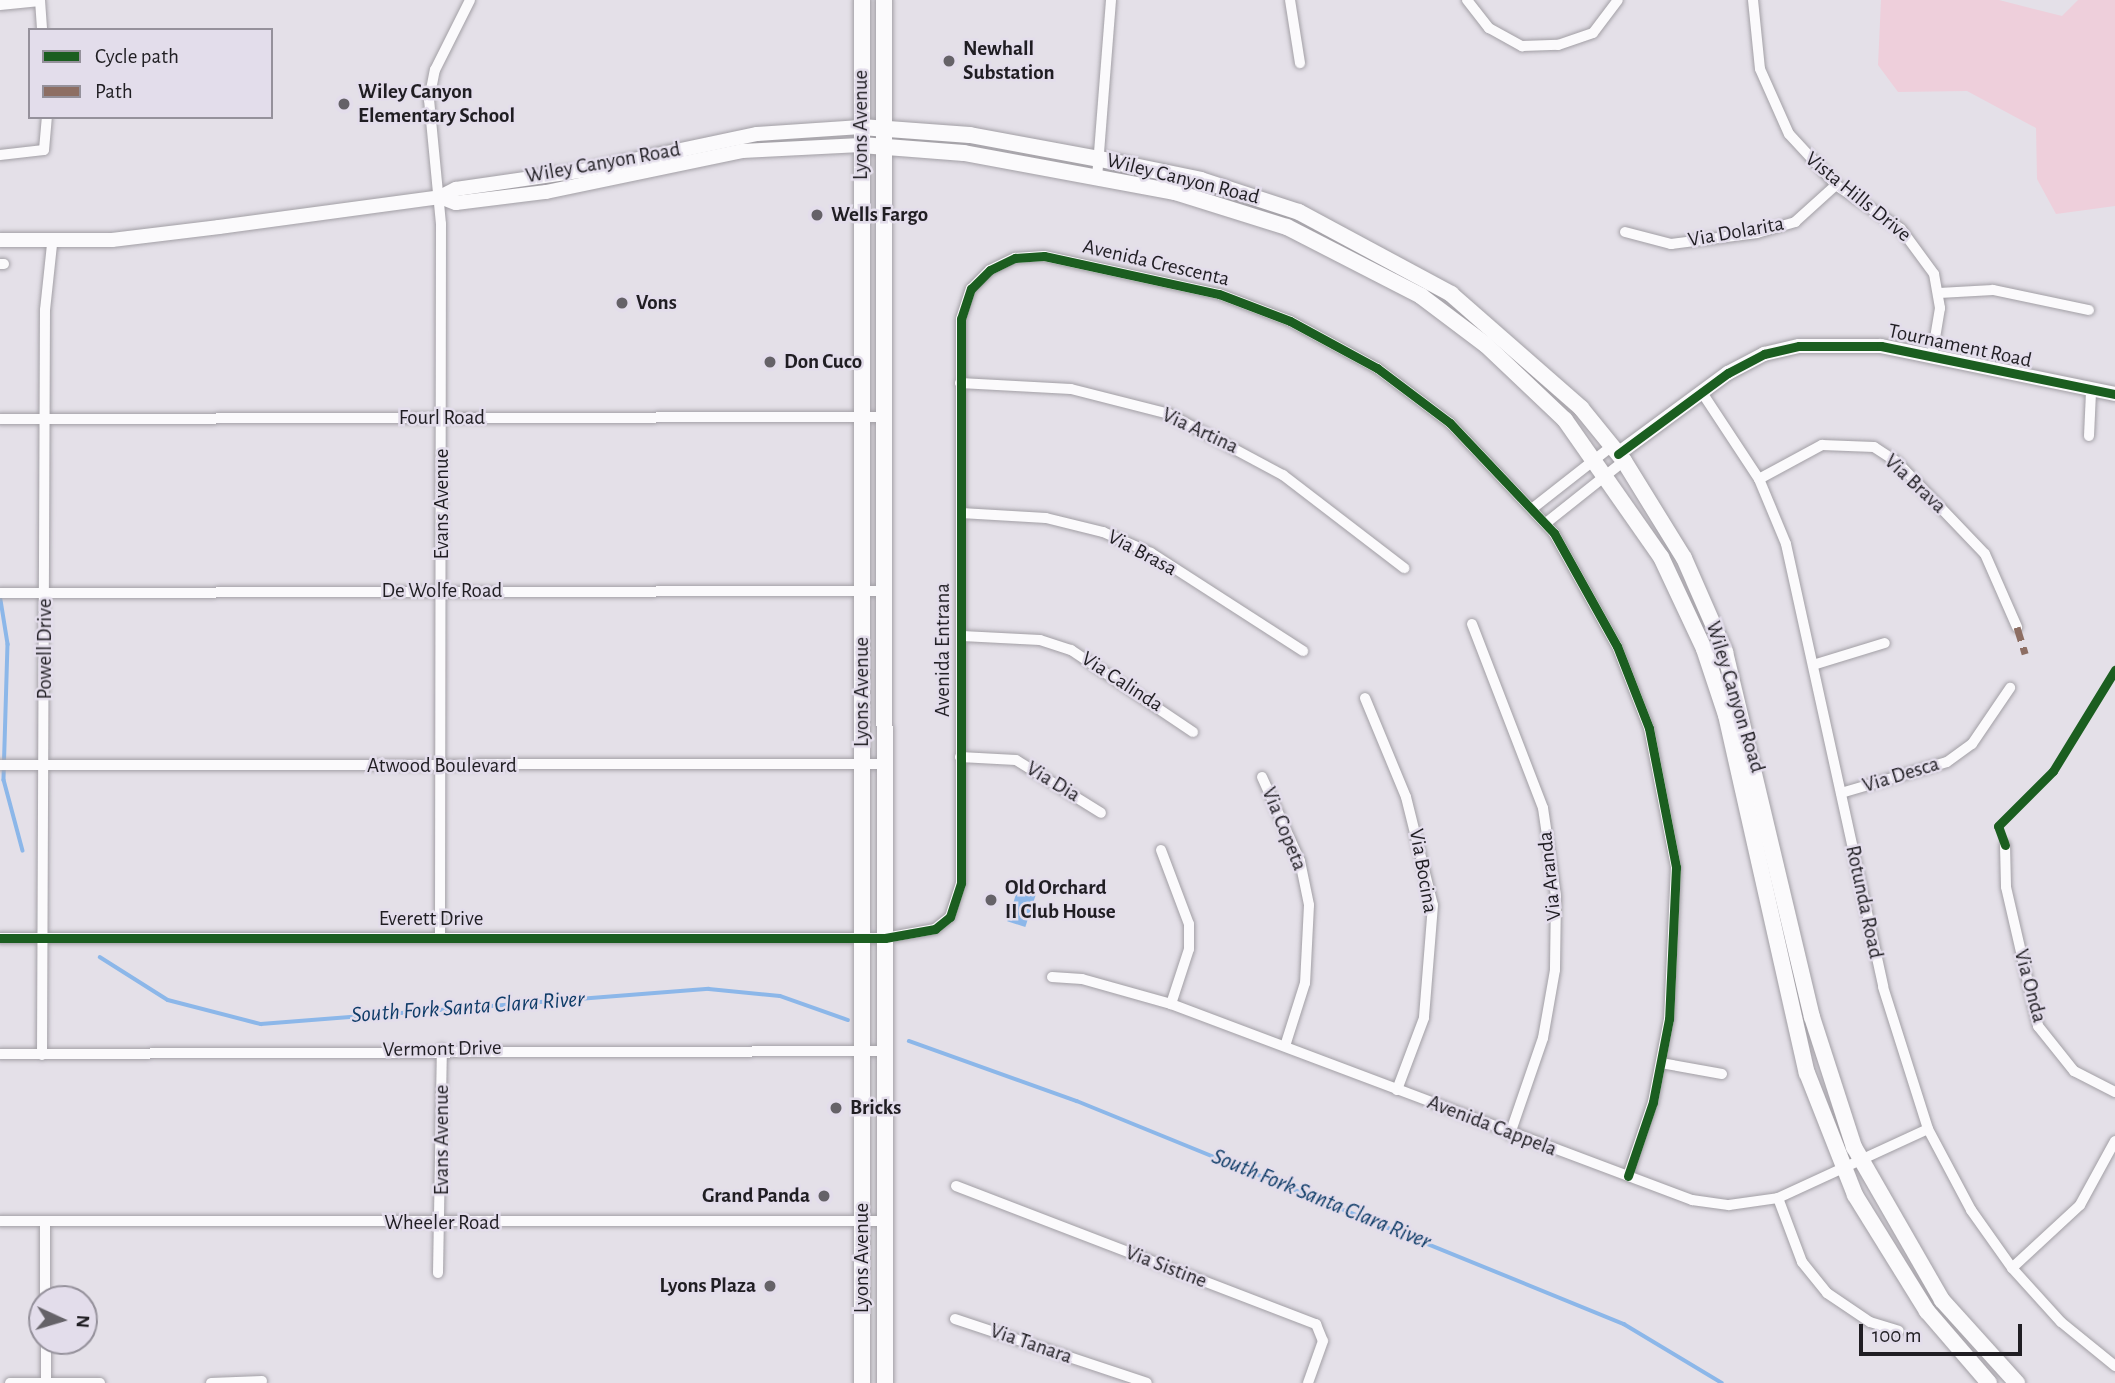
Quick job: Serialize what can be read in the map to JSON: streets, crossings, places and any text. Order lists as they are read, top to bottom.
{
  "streets": {
    "main road": ["Lyons Avenue", "Wiley Canyon Road"],
    "street": [
      "Vista Hills Drive",
      "Via Dolarita",
      "Avenida Crescenta",
      "Tournament Road",
      "Fourl Road",
      "Via Artina",
      "Via Brava",
      "Evans Avenue",
      "Via Brasa",
      "De Wolfe Road",
      "Powell Drive",
      "Avenida Entrana",
      "Via Calinda",
      "Atwood Boulevard",
      "Via Desca",
      "Via Dia",
      "Via Copeta",
      "Via Bocina",
      "Via Aranda",
      "Rotunda Road",
      "Everett Drive",
      "Via Onda",
      "Vermont Drive",
      "Avenida Cappela",
      "Wheeler Road",
      "Via Sistine",
      "Via Tanara"
    ]
  },
  "crossings": [
    ["Lyons Avenue", "Wiley Canyon Road"],
    ["Lyons Avenue", "Fourl Road"],
    ["Lyons Avenue", "De Wolfe Road"],
    ["Lyons Avenue", "Avenida Entrana"],
    ["Lyons Avenue", "Atwood Boulevard"],
    ["Lyons Avenue", "Everett Drive"],
    ["Lyons Avenue", "Vermont Drive"],
    ["Lyons Avenue", "Wheeler Road"],
    ["Wiley Canyon Road", "Tournament Road"],
    ["Wiley Canyon Road", "Evans Avenue"],
    ["Wiley Canyon Road", "Powell Drive"],
    ["Wiley Canyon Road", "Avenida Cappela"],
    ["Vista Hills Drive", "Via Dolarita"],
    ["Avenida Crescenta", "Tournament Road"],
    ["Avenida Crescenta", "Avenida Entrana"],
    ["Avenida Crescenta", "Avenida Cappela"],
    ["Tournament Road", "Rotunda Road"],
    ["Fourl Road", "Evans Avenue"],
    ["Fourl Road", "Powell Drive"],
    ["Via Artina", "Avenida Entrana"],
    ["Via Brava", "Rotunda Road"],
    ["Evans Avenue", "De Wolfe Road"],
    ["Evans Avenue", "Atwood Boulevard"],
    ["Evans Avenue", "Everett Drive"],
    ["Evans Avenue", "Vermont Drive"],
    ["Evans Avenue", "Wheeler Road"],
    ["Via Brasa", "Avenida Entrana"],
    ["De Wolfe Road", "Powell Drive"],
    ["Powell Drive", "Atwood Boulevard"],
    ["Powell Drive", "Everett Drive"],
    ["Powell Drive", "Vermont Drive"],
    ["Avenida Entrana", "Via Calinda"],
    ["Avenida Entrana", "Via Dia"],
    ["Avenida Entrana", "Everett Drive"],
    ["Via Desca", "Rotunda Road"],
    ["Via Copeta", "Avenida Cappela"],
    ["Via Bocina", "Avenida Cappela"],
    ["Via Aranda", "Avenida Cappela"],
    ["Rotunda Road", "Avenida Cappela"]
  ],
  "water": ["South Fork Santa Clara River"],
  "places": [
    "Newhall Substation",
    "Wiley Canyon Elementary School",
    "Wells Fargo",
    "Vons",
    "Don Cuco",
    "Old Orchard II Club House",
    "Bricks",
    "Grand Panda",
    "Lyons Plaza"
  ],
  "legend": ["Cycle path", "Path"],
  "scale_bar": "100 m",
  "north": "right"
}
